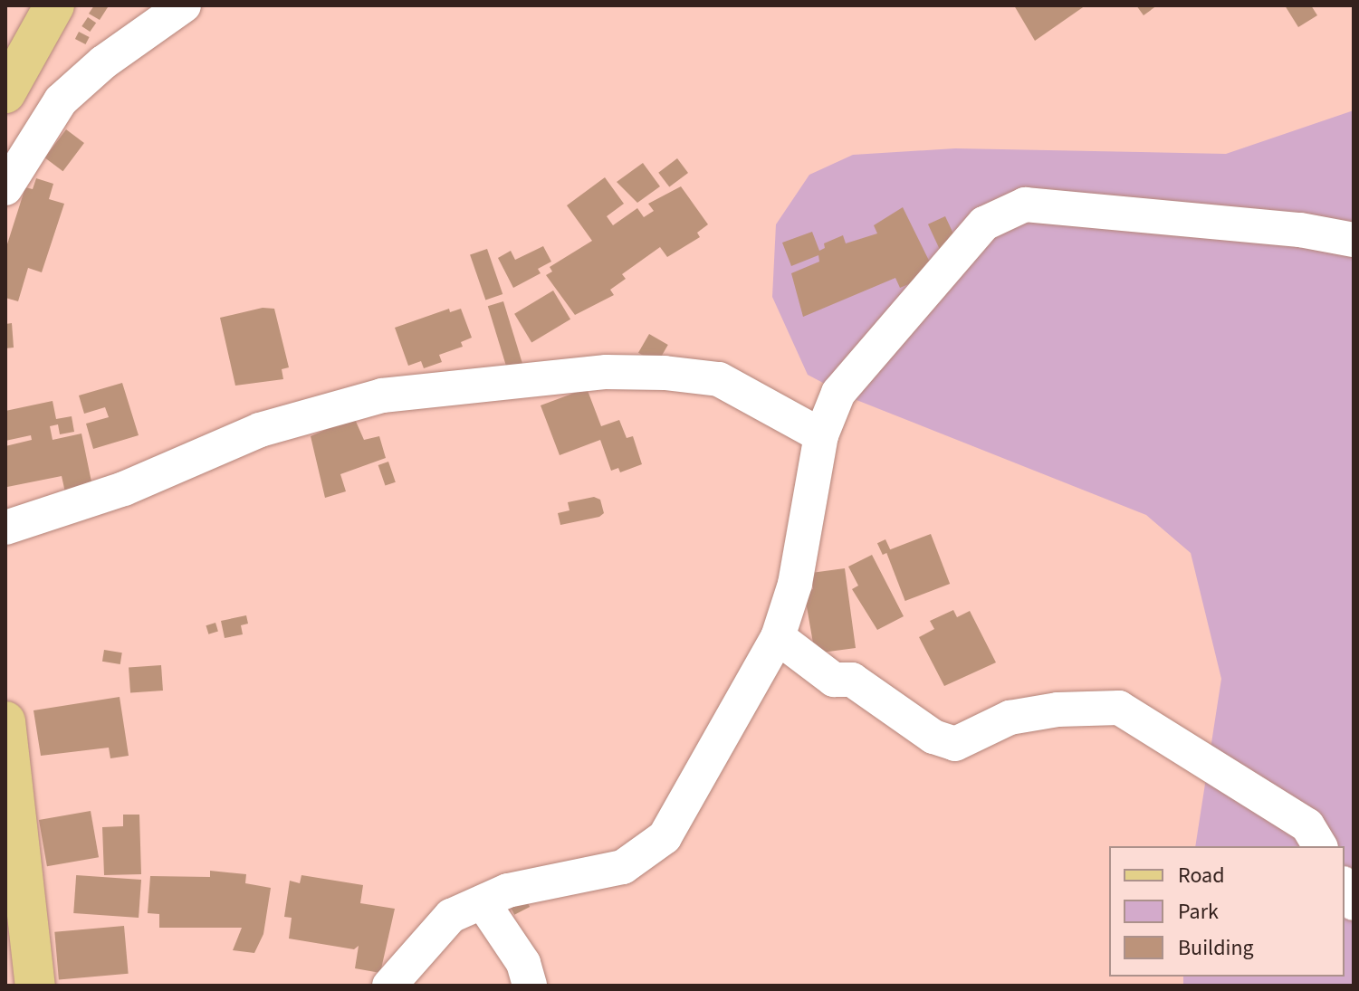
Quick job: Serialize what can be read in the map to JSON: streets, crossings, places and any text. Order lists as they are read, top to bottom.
{
  "legend": ["Road", "Park", "Building"]
}
